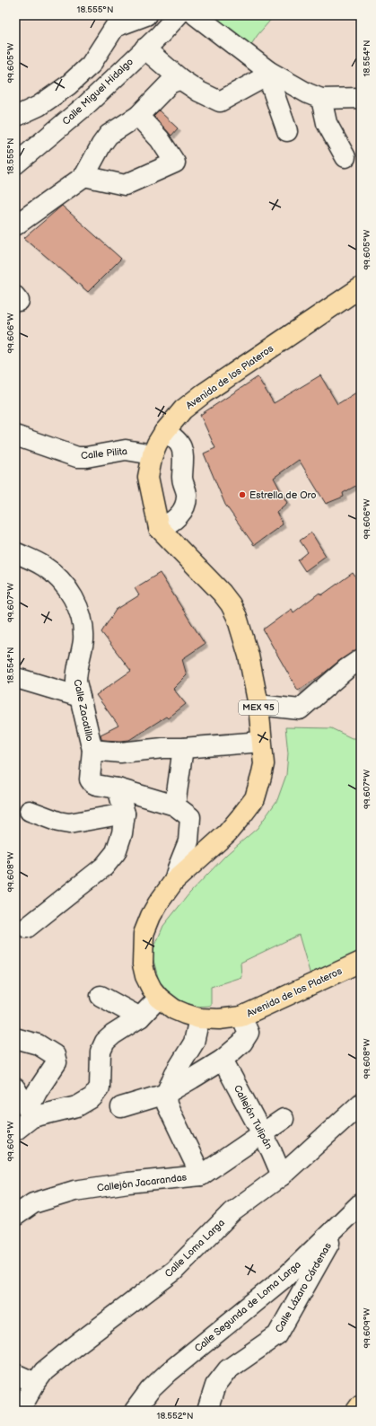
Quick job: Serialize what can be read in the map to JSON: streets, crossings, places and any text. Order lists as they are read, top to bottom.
{
  "streets": {
    "main road": ["Avenida de los Plateros", "MEX 95"],
    "street": [
      "Calle Miguel Hidalgo",
      "Calle Pilita",
      "Calle Zacatillo",
      "Callejón Tulipán",
      "Callejón Jacarandas",
      "Calle Loma Larga",
      "Calle Lázaro Cárdenas",
      "Calle Segunda de Loma Larga"
    ]
  },
  "crossings": [
    ["Avenida de los Plateros", "Calle Pilita"],
    ["Avenida de los Plateros", "Calle Zacatillo"],
    ["Callejón Tulipán", "Callejón Jacarandas"],
    ["Callejón Tulipán", "Calle Loma Larga"],
    ["Calle Lázaro Cárdenas", "Calle Segunda de Loma Larga"]
  ],
  "places": ["Estrella de Oro"],
  "coordinates": [
    "18.555°N",
    "18.554°N",
    "99.605°W",
    "99.606°W",
    "99.607°W",
    "99.608°W",
    "99.609°W",
    "18.552°N"
  ]
}
